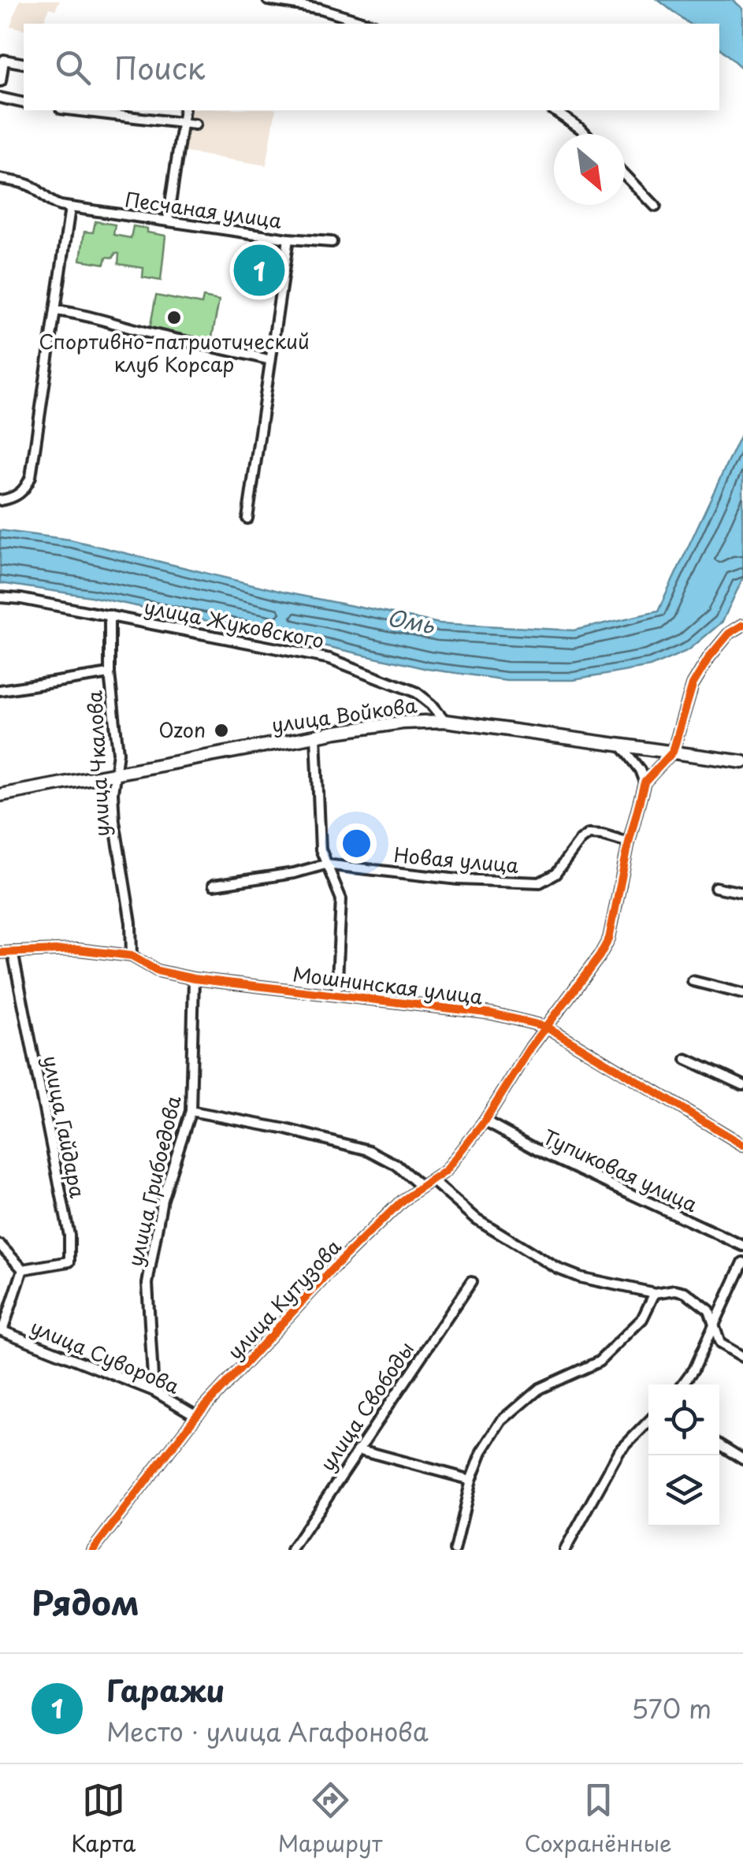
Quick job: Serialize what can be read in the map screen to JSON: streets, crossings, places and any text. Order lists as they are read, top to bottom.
{
  "streets": {
    "main road": ["улица Войкова"],
    "street": [
      "Песчаная улица",
      "улица Жуковского",
      "улица Чкалова",
      "Новая улица",
      "Мошнинская улица",
      "улица Гайдара",
      "Тупиковая улица",
      "улица Грибоедова",
      "улица Кутузова",
      "улица Суворова",
      "улица Свободы"
    ]
  },
  "crossings": [
    ["улица Жуковского", "улица Войкова"],
    ["улица Жуковского", "улица Чкалова"],
    ["улица Войкова", "улица Чкалова"],
    ["улица Войкова", "улица Кутузова"],
    ["улица Чкалова", "Мошнинская улица"],
    ["Новая улица", "улица Кутузова"],
    ["Мошнинская улица", "улица Гайдара"],
    ["Мошнинская улица", "улица Грибоедова"],
    ["Мошнинская улица", "улица Кутузова"],
    ["Тупиковая улица", "улица Кутузова"],
    ["улица Грибоедова", "улица Суворова"],
    ["улица Кутузова", "улица Суворова"]
  ],
  "water": ["Омь"],
  "places": ["Спортивно-патриотический клуб Корсар", "Ozon"],
  "north": "bottom right",
  "page": {
    "search": "Поиск",
    "pins": "1",
    "heading": "Рядом",
    "list": [
      {
        "mark": "1",
        "name": "Гаражи",
        "note": "Место · улица Агафонова",
        "value": "570 m"
      }
    ],
    "nav": ["Карта", "Маршрут", "Сохранённые"]
  }
}
